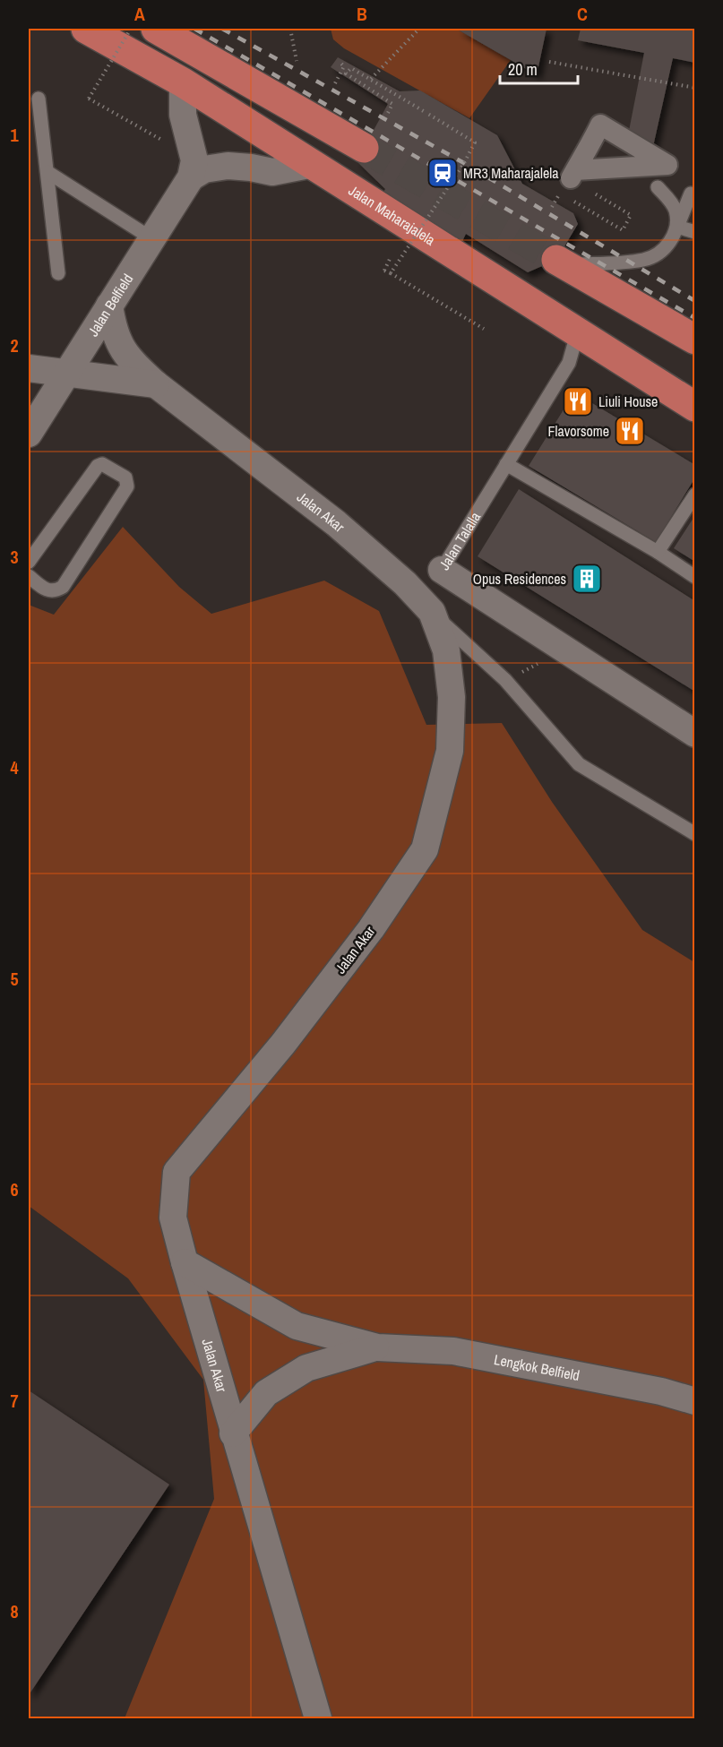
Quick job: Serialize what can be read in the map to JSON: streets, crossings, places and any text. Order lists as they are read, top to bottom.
{
  "streets": {
    "highway": ["Jalan Maharajalela"],
    "street": [
      "Jalan Belfield",
      "Jalan Akar",
      "Jalan Talalla",
      "Lengkok Belfield"
    ]
  },
  "crossings": [
    ["Jalan Maharajalela", "Jalan Belfield"],
    ["Jalan Maharajalela", "Jalan Talalla"],
    ["Jalan Belfield", "Jalan Akar"],
    ["Jalan Akar", "Lengkok Belfield"]
  ],
  "places": {
    "station": ["MR3 Maharajalela"],
    "restaurant": ["Liuli House", "Flavorsome"],
    "building": ["Opus Residences"]
  },
  "scale_bar": "20 m",
  "grid": {
    "columns": ["A", "B", "C"],
    "rows": [
      "1",
      "2",
      "3",
      "4",
      "5",
      "6",
      "7",
      "8"
    ]
  }
}
